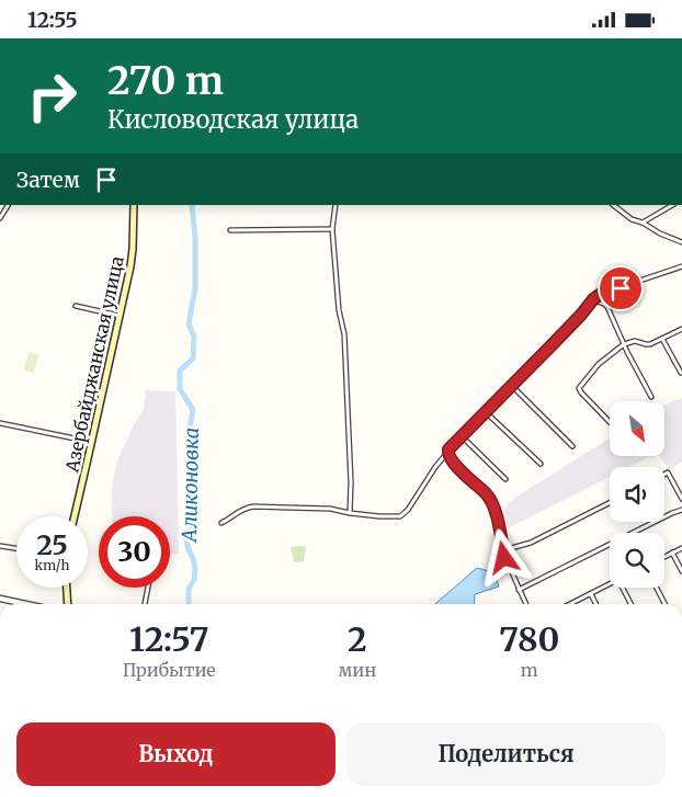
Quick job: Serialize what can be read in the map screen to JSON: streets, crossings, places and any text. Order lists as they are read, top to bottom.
{
  "streets": {
    "main road": ["Азербайджанская улица"]
  },
  "water": ["Аликоновка"],
  "north": "bottom right",
  "page": {
    "status": "12:55",
    "turn": ["270 m", "Кисловодская улица"],
    "then": "Затем",
    "speed": "25 km/h",
    "limit": "30",
    "eta": [
      "12:57",
      "Прибытие",
      "2",
      "мин",
      "780",
      "m"
    ],
    "buttons": ["Выход", "Поделиться"]
  }
}
